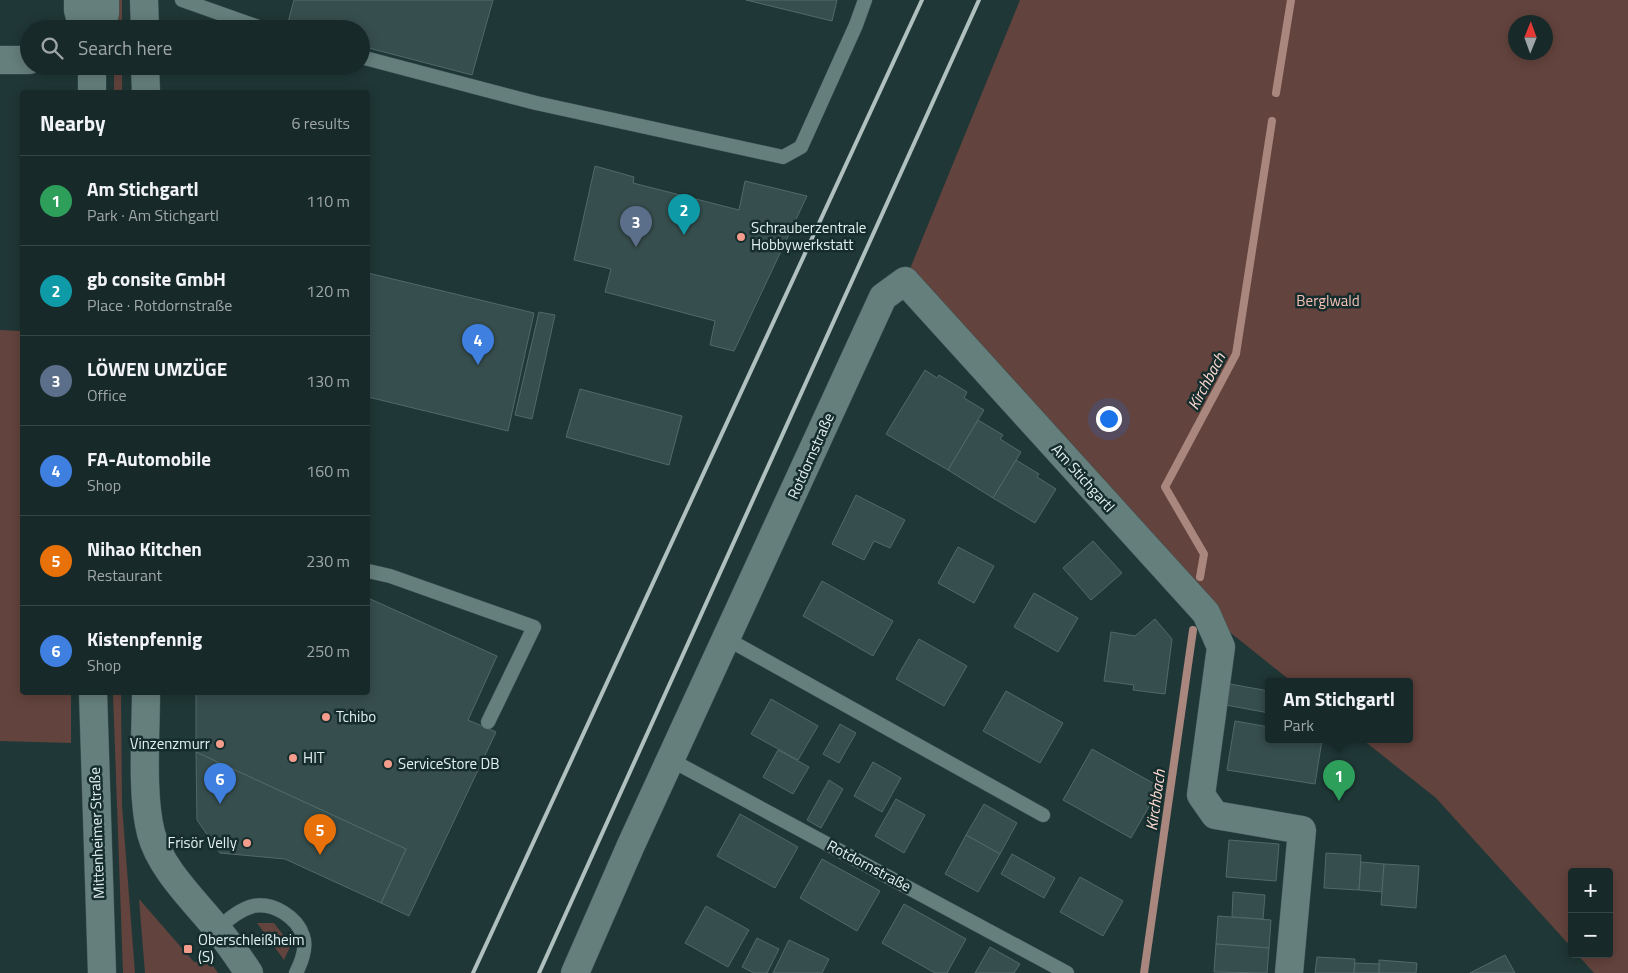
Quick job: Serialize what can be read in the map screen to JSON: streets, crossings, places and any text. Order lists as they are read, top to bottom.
{
  "streets": {
    "street": ["Rotdornstraße", "Am Stichgartl", "Mittenheimer Straße"]
  },
  "crossings": [
    ["Rotdornstraße", "Am Stichgartl"]
  ],
  "water": ["Kirchbach"],
  "parks": ["Berglwald"],
  "places": {
    "other": [
      "Schrauberzentrale Hobbywerkstatt",
      "Tchibo",
      "Vinzenzmurr",
      "HIT",
      "ServiceStore DB",
      "Frisör Velly"
    ],
    "transit": ["Oberschleißheim (S)"]
  },
  "north": "top",
  "page": {
    "search": "Search here",
    "heading": ["Nearby", "6 results"],
    "list": [
      {
        "mark": "1",
        "name": "Am Stichgartl",
        "note": "Park · Am Stichgartl",
        "value": "110 m"
      },
      {
        "mark": "2",
        "name": "gb consite GmbH",
        "note": "Place · Rotdornstraße",
        "value": "120 m"
      },
      {
        "mark": "3",
        "name": "LÖWEN UMZÜGE",
        "note": "Office",
        "value": "130 m"
      },
      {
        "mark": "4",
        "name": "FA-Automobile",
        "note": "Shop",
        "value": "160 m"
      },
      {
        "mark": "5",
        "name": "Nihao Kitchen",
        "note": "Restaurant",
        "value": "230 m"
      },
      {
        "mark": "6",
        "name": "Kistenpfennig",
        "note": "Shop",
        "value": "250 m"
      }
    ],
    "pins": [
      "2",
      "3",
      "4",
      "1",
      "6",
      "5"
    ],
    "popup": ["Am Stichgartl", "Park"],
    "map_buttons": ["+", "−"]
  }
}
